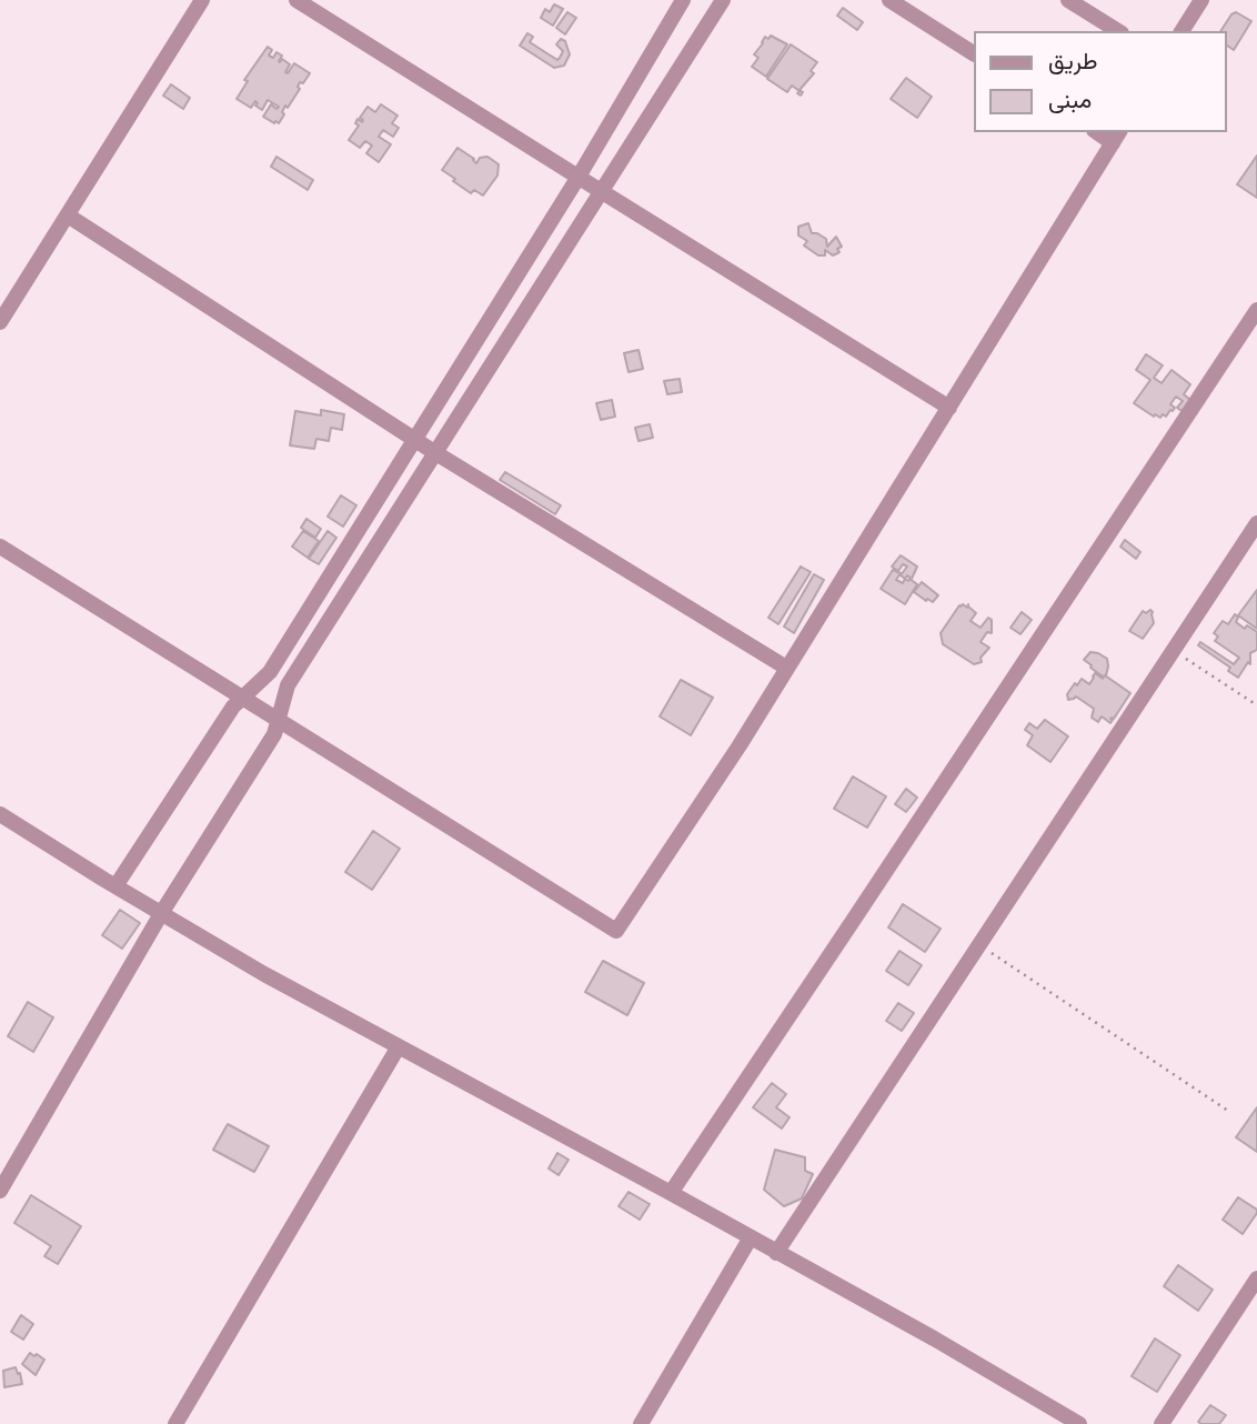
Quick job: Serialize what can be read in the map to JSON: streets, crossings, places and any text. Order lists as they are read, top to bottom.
{
  "legend": ["طريق", "مبنى"]
}
